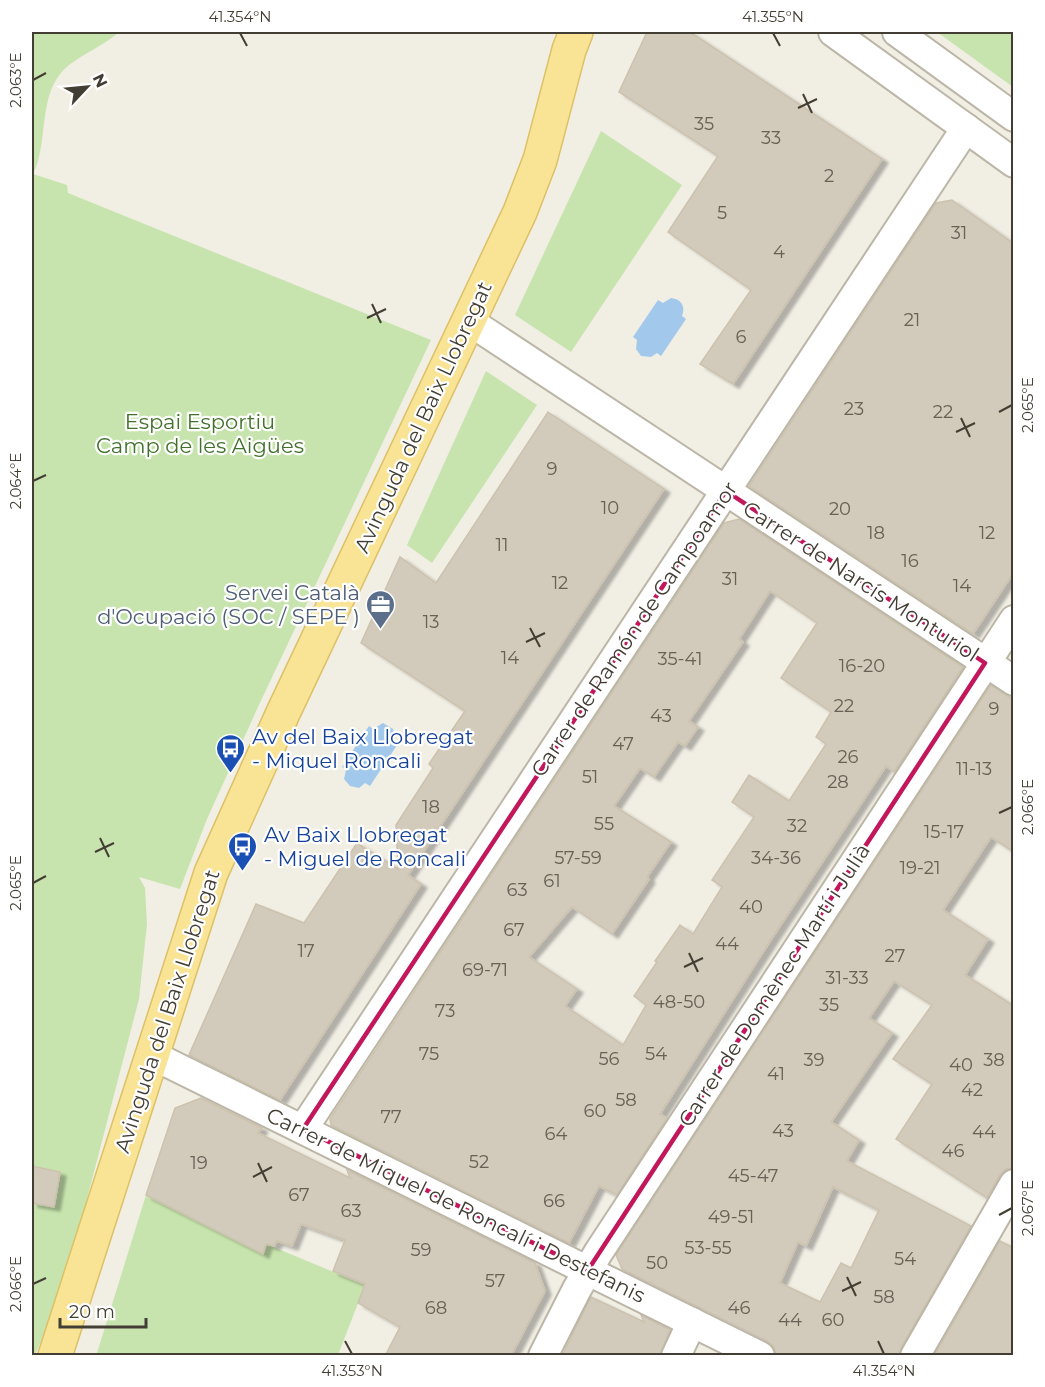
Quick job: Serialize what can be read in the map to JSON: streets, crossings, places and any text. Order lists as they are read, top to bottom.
{
  "streets": {
    "main road": ["Avinguda del Baix Llobregat"],
    "street": [
      "Carrer de Narcís Monturiol",
      "Carrer de Ramón de Campoamor",
      "Carrer de Domènec Martí i Julià",
      "Carrer de Miquel de Roncalí i Destefanis"
    ]
  },
  "crossings": [
    ["Avinguda del Baix Llobregat", "Carrer de Narcís Monturiol"],
    ["Avinguda del Baix Llobregat", "Carrer de Miquel de Roncalí i Destefanis"],
    ["Carrer de Narcís Monturiol", "Carrer de Ramón de Campoamor"],
    ["Carrer de Narcís Monturiol", "Carrer de Domènec Martí i Julià"],
    ["Carrer de Ramón de Campoamor", "Carrer de Miquel de Roncalí i Destefanis"],
    ["Carrer de Domènec Martí i Julià", "Carrer de Miquel de Roncalí i Destefanis"]
  ],
  "parks": ["Espai Esportiu Camp de les Aigües"],
  "places": {
    "office": ["Servei Català d'Ocupació (SOC / SEPE )"],
    "bus stop": ["Av del Baix Llobregat - Miquel Roncali", "Av Baix Llobregat - Miguel de Roncali"]
  },
  "house_numbers": [
    "35",
    "33",
    "2",
    "5",
    "31",
    "4",
    "21",
    "6",
    "23",
    "22",
    "9",
    "10",
    "20",
    "18",
    "12",
    "11",
    "16",
    "31",
    "12",
    "14",
    "13",
    "14",
    "35-41",
    "16-20",
    "22",
    "9",
    "43",
    "47",
    "26",
    "11-13",
    "51",
    "28",
    "18",
    "55",
    "32",
    "15-17",
    "57-59",
    "34-36",
    "19-21",
    "61",
    "63",
    "40",
    "67",
    "44",
    "17",
    "27",
    "69-71",
    "31-33",
    "48-50",
    "35",
    "73",
    "75",
    "54",
    "56",
    "39",
    "38",
    "40",
    "41",
    "42",
    "58",
    "60",
    "77",
    "43",
    "44",
    "64",
    "46",
    "52",
    "19",
    "45-47",
    "67",
    "66",
    "63",
    "49-51",
    "53-55",
    "59",
    "54",
    "50",
    "57",
    "58",
    "68",
    "46",
    "44",
    "60"
  ],
  "scale_bar": "20 m",
  "north": "top right",
  "coordinates": [
    "41.354°N",
    "41.355°N",
    "2.063°E",
    "2.065°E",
    "2.064°E",
    "2.066°E",
    "2.067°E",
    "41.353°N"
  ]
}
